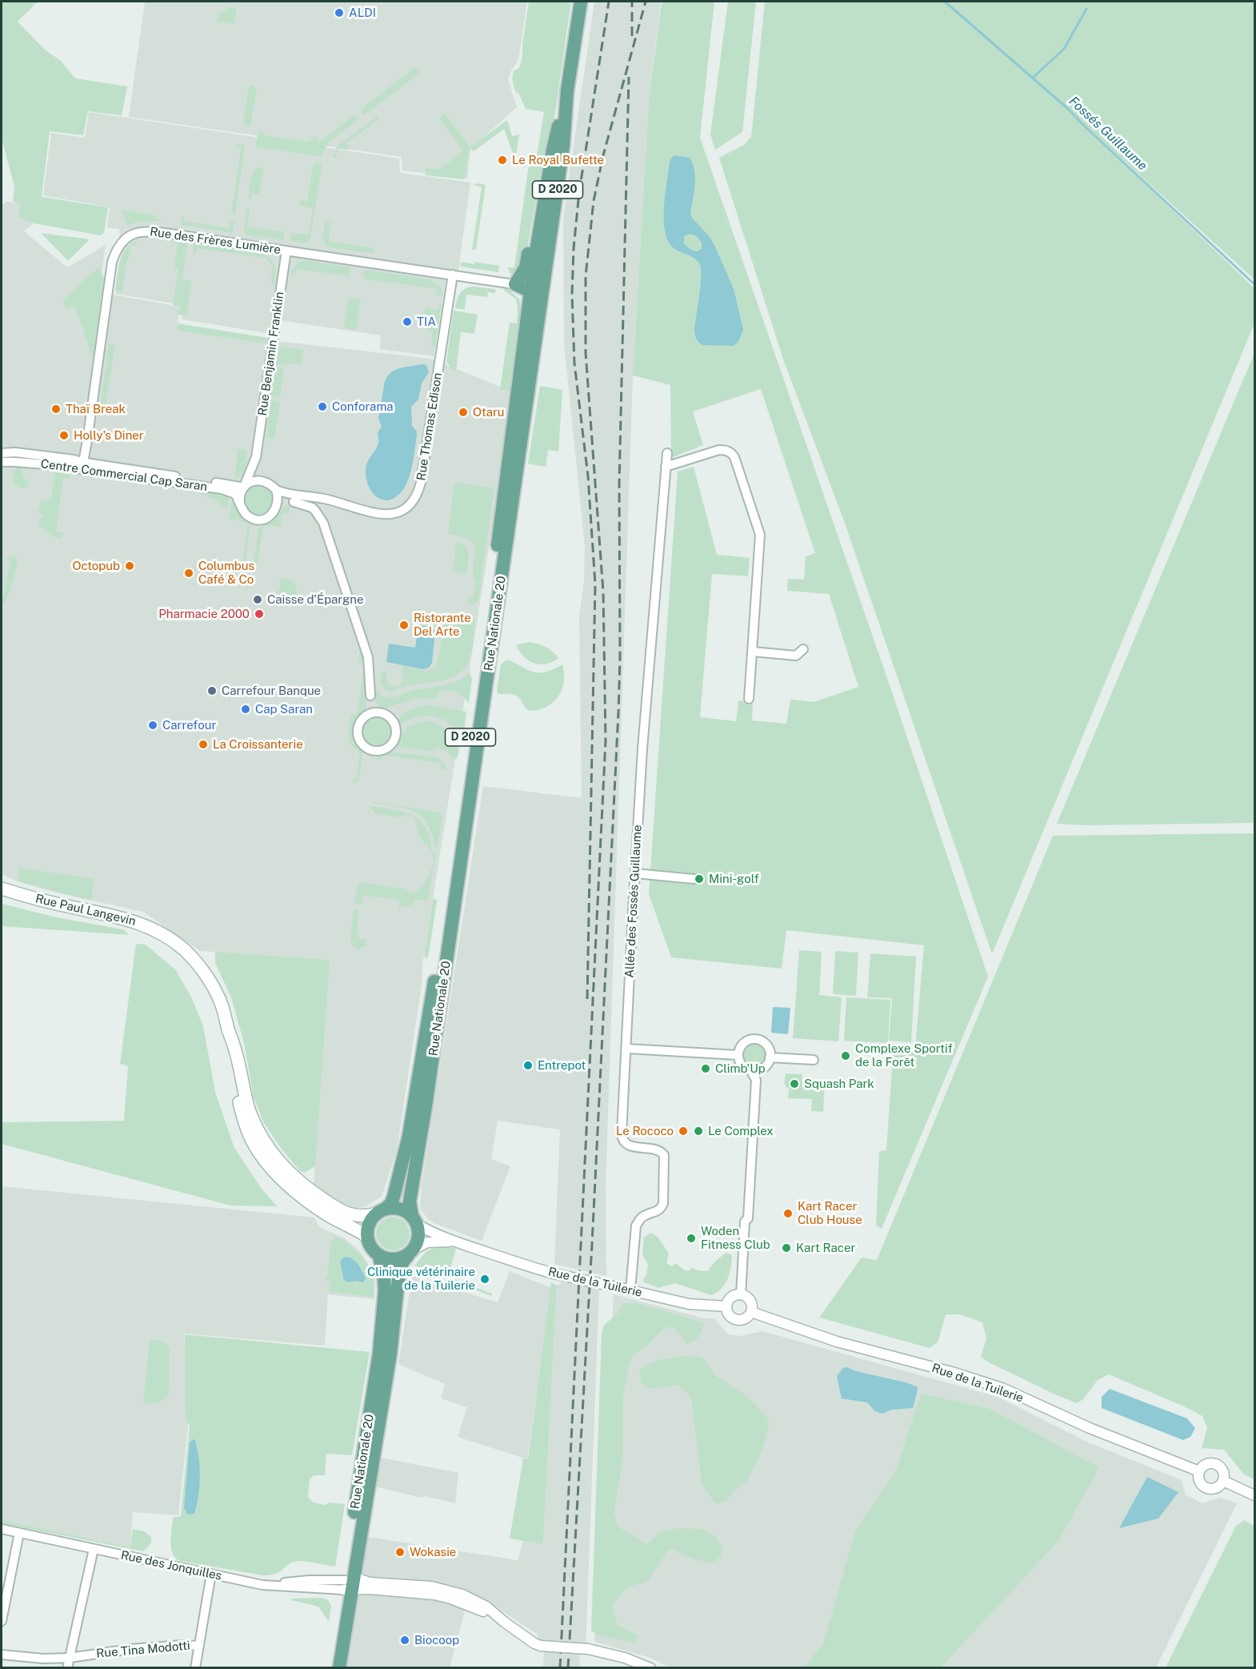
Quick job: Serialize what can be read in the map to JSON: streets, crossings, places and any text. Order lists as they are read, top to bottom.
{
  "streets": {
    "main road": ["D 2020", "Rue Nationale 20", "Rue Paul Langevin"],
    "street": [
      "Rue des Frères Lumière",
      "Rue Benjamin Franklin",
      "Rue Thomas Edison",
      "Centre Commercial Cap Saran",
      "Allée des Fossés Guillaume",
      "Rue de la Tuilerie",
      "Rue des Jonquilles",
      "Rue Tina Modotti"
    ]
  },
  "crossings": [
    ["D 2020", "Rue Nationale 20"],
    ["Rue des Frères Lumière", "Rue Benjamin Franklin"],
    ["Rue des Frères Lumière", "Rue Thomas Edison"],
    ["Rue des Frères Lumière", "Centre Commercial Cap Saran"],
    ["Rue des Frères Lumière", "Rue Nationale 20"],
    ["Rue Benjamin Franklin", "Rue Thomas Edison"],
    ["Rue Benjamin Franklin", "Centre Commercial Cap Saran"],
    ["Rue Thomas Edison", "Centre Commercial Cap Saran"],
    ["Rue Nationale 20", "Rue Paul Langevin"],
    ["Rue Nationale 20", "Rue de la Tuilerie"],
    ["Rue Nationale 20", "Rue des Jonquilles"],
    ["Allée des Fossés Guillaume", "Rue de la Tuilerie"],
    ["Rue Paul Langevin", "Rue de la Tuilerie"]
  ],
  "water": ["Fossés Guillaume"],
  "places": [
    "ALDI",
    "Le Royal Bufette",
    "TIA",
    "Conforama",
    "Thaï Break",
    "Otaru",
    "Holly's Diner",
    "Octopub",
    "Columbus Café & Co",
    "Caisse d'Épargne",
    "Pharmacie 2000",
    "Ristorante Del Arte",
    "Carrefour Banque",
    "Cap Saran",
    "Carrefour",
    "La Croissanterie",
    "Mini-golf",
    "Complexe Sportif de la Forêt",
    "Entrepot",
    "Climb'Up",
    "Squash Park",
    "Le Rococo",
    "Le Complex",
    "Kart Racer Club House",
    "Woden Fitness Club",
    "Kart Racer",
    "Clinique vétérinaire de la Tuilerie",
    "Wokasie",
    "Biocoop"
  ]
}
